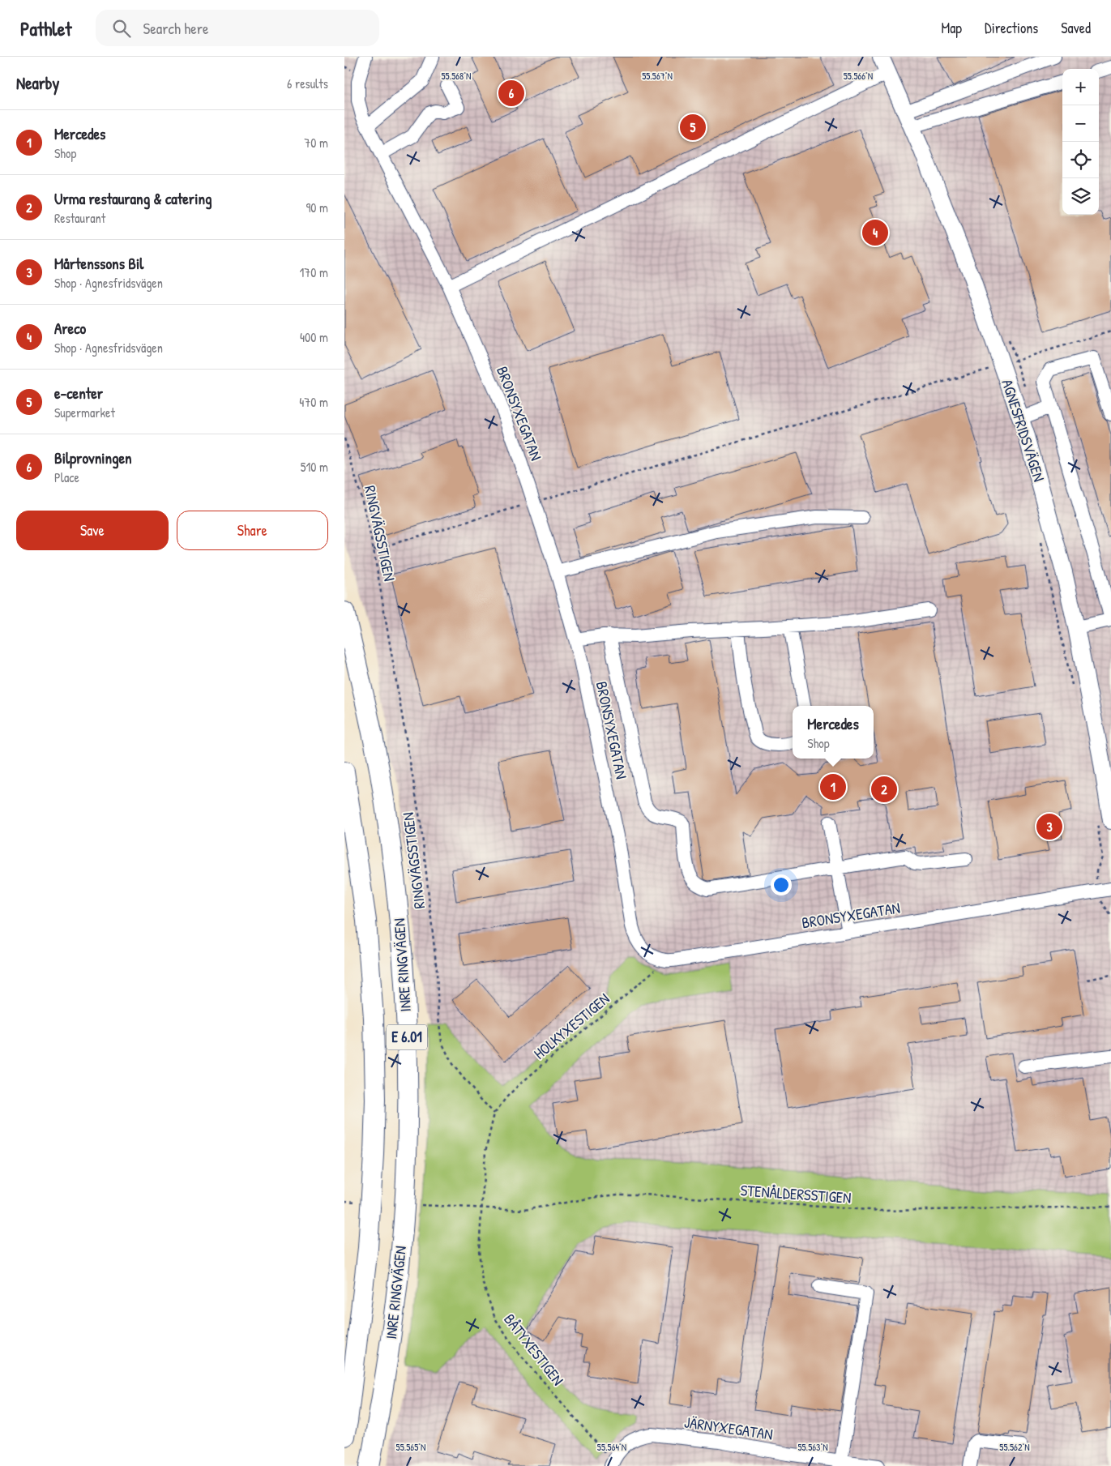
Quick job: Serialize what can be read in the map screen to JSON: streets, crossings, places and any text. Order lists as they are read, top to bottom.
{
  "streets": {
    "highway": ["INRE RINGVÄGEN", "E 6.01"],
    "main road": ["AGNESFRIDSVÄGEN"],
    "street": ["BRONSYXEGATAN", "JÄRNYXEGATAN"],
    "path": [
      "RINGVÄGSSTIGEN",
      "HOLKYXESTIGEN",
      "STENÅLDERSSTIGEN",
      "BÅTYXESTIGEN"
    ]
  },
  "crossings": [
    ["BRONSYXEGATAN", "HOLKYXESTIGEN"],
    ["RINGVÄGSSTIGEN", "HOLKYXESTIGEN"],
    ["STENÅLDERSSTIGEN", "BÅTYXESTIGEN"],
    ["BÅTYXESTIGEN", "JÄRNYXEGATAN"]
  ],
  "page": {
    "header": "Pathlet",
    "search": "Search here",
    "nav": ["Map", "Directions", "Saved"],
    "heading": ["Nearby", "6 results"],
    "map_buttons": ["+", "−"],
    "pins": [
      "6",
      "5",
      "4",
      "1",
      "2",
      "3"
    ],
    "list": [
      {
        "mark": "1",
        "name": "Mercedes",
        "note": "Shop",
        "value": "70 m"
      },
      {
        "mark": "2",
        "name": "Urma restaurang & catering",
        "note": "Restaurant",
        "value": "90 m"
      },
      {
        "mark": "3",
        "name": "Mårtenssons Bil",
        "note": "Shop · Agnesfridsvägen",
        "value": "170 m"
      },
      {
        "mark": "4",
        "name": "Areco",
        "note": "Shop · Agnesfridsvägen",
        "value": "400 m"
      },
      {
        "mark": "5",
        "name": "e-center",
        "note": "Supermarket",
        "value": "470 m"
      },
      {
        "mark": "6",
        "name": "Bilprovningen",
        "note": "Place",
        "value": "510 m"
      }
    ],
    "buttons": ["Save", "Share"],
    "popup": ["Mercedes", "Shop"]
  },
  "coordinates": [
    "55.568°N",
    "55.567°N",
    "55.566°N",
    "55.565°N",
    "55.564°N",
    "55.563°N",
    "55.562°N"
  ]
}
